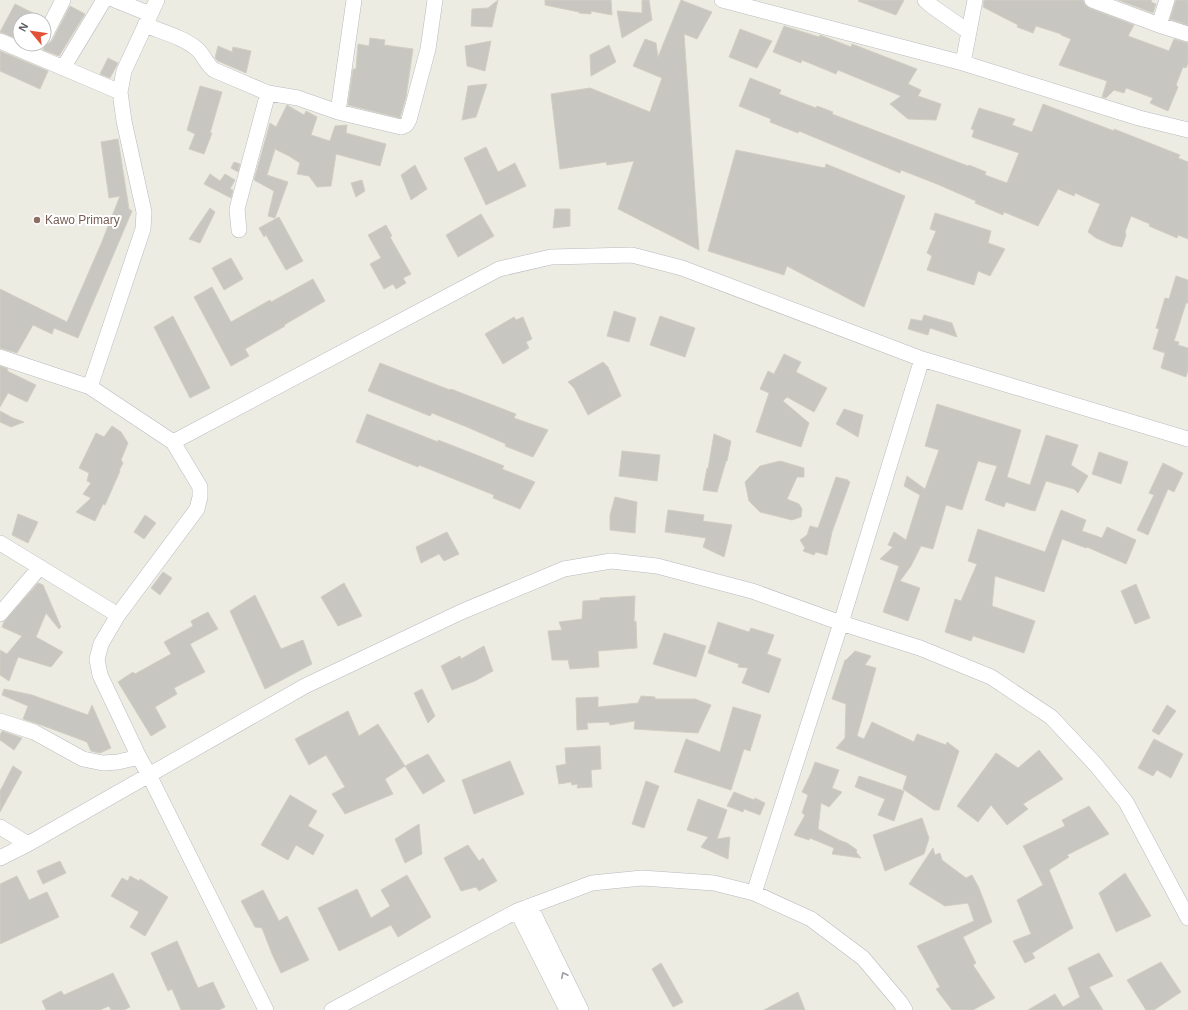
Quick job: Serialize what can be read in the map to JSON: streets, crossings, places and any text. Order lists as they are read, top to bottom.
{
  "places": ["Kawo Primary"],
  "north": "top left"
}
